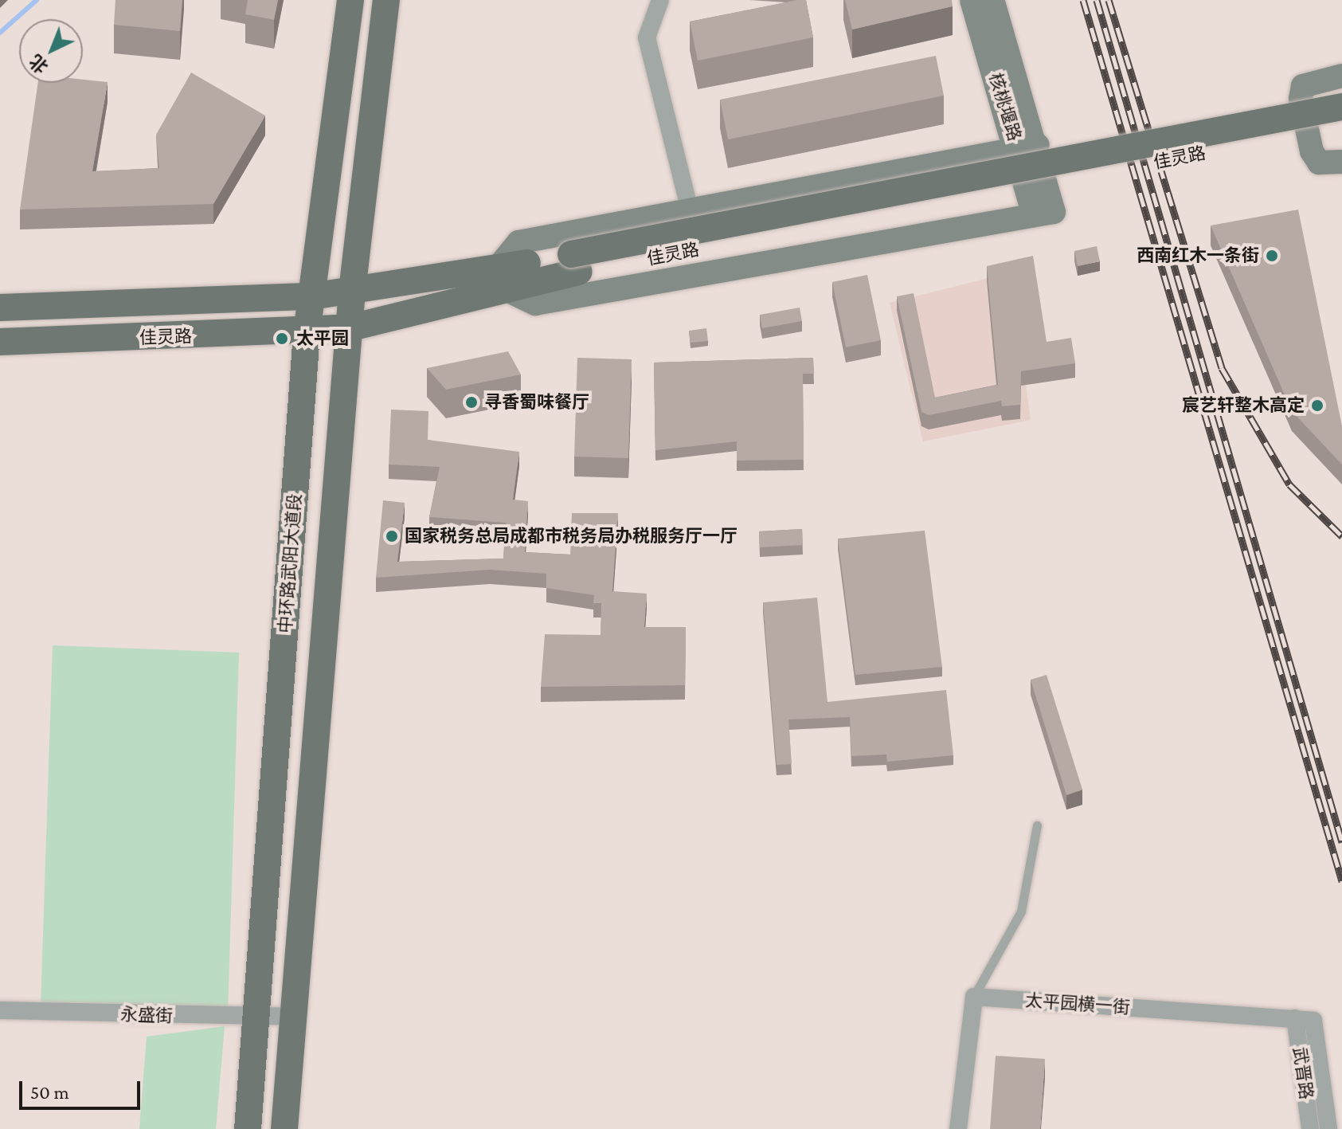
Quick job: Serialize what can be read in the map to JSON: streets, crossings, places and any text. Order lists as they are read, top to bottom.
{
  "streets": {
    "main road": ["佳灵路", "中环路武阳大道段"],
    "street": [
      "核桃堰路",
      "太平园横一街",
      "永盛街",
      "武晋路"
    ]
  },
  "crossings": [
    ["佳灵路", "中环路武阳大道段"],
    ["中环路武阳大道段", "永盛街"],
    ["太平园横一街", "武晋路"]
  ],
  "places": [
    "西南红木一条街",
    "太平园",
    "寻香蜀味餐厅",
    "宸艺轩整木高定",
    "国家税务总局成都市税务局办税服务厅一厅"
  ],
  "scale_bar": "50 m",
  "north": "bottom left"
}
